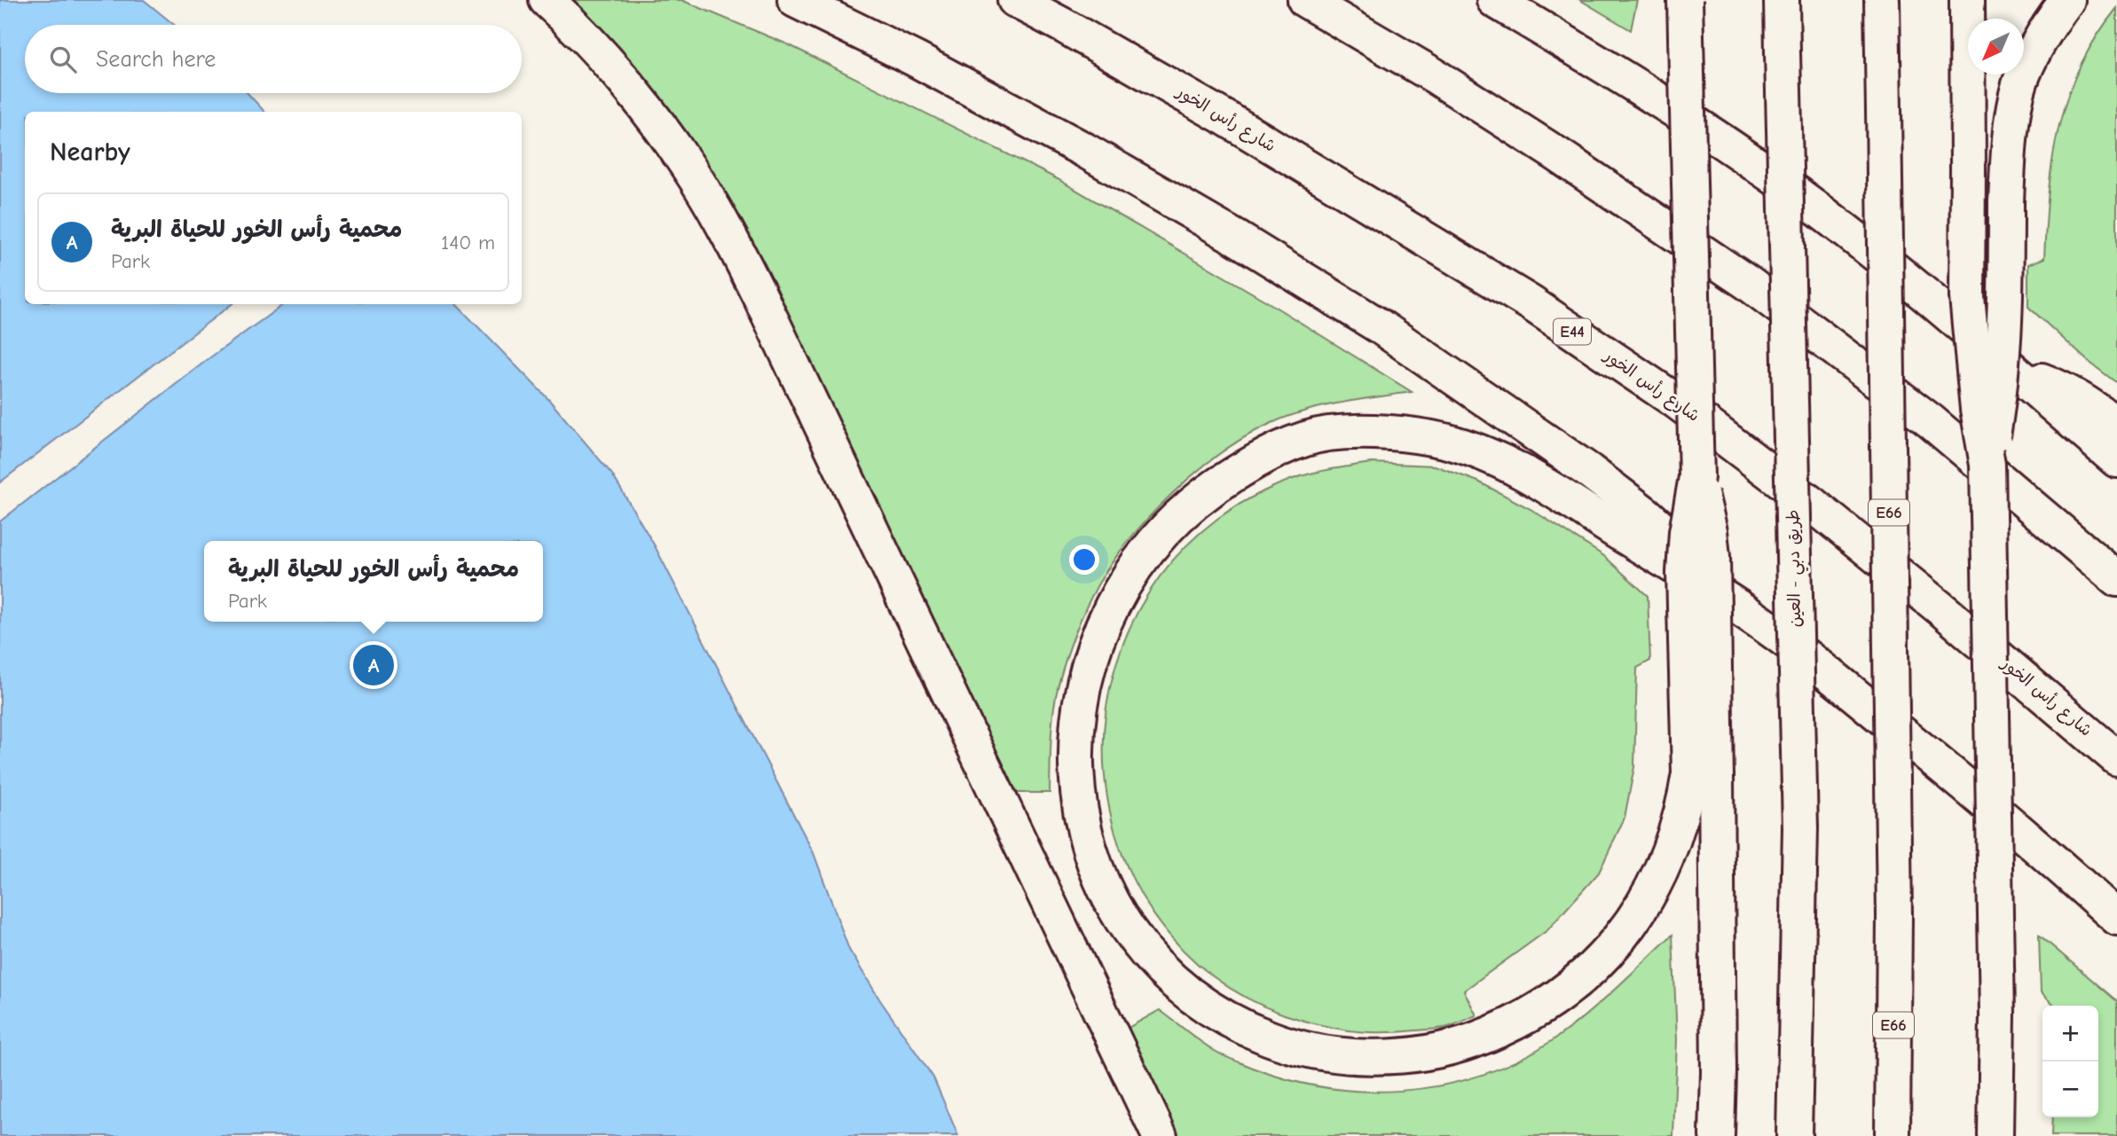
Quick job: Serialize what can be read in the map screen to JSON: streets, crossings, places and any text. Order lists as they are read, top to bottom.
{
  "streets": {
    "highway": [
      "شارع رأس الخور",
      "E44",
      "E66",
      "طريق دبي - العين"
    ]
  },
  "north": "bottom left",
  "page": {
    "search": "Search here",
    "heading": "Nearby",
    "list": [
      {
        "mark": "A",
        "name": "محمية رأس الخور للحياة البرية",
        "note": "Park",
        "value": "140 m"
      }
    ],
    "popup": ["محمية رأس الخور للحياة البرية", "Park"],
    "pins": "A",
    "map_buttons": ["+", "−"]
  }
}
